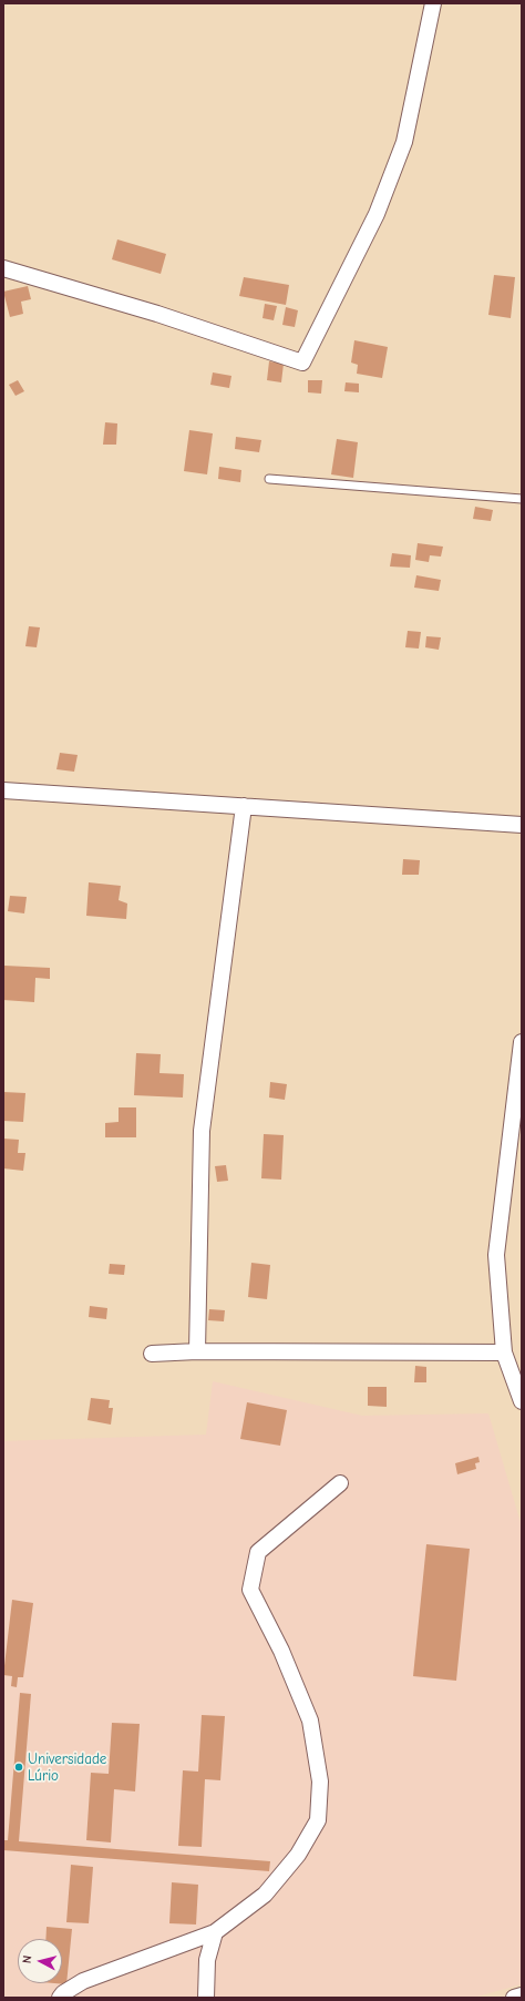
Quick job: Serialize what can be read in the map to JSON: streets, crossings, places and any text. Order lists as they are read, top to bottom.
{
  "places": ["Universidade Lúrio"],
  "north": "left"
}
